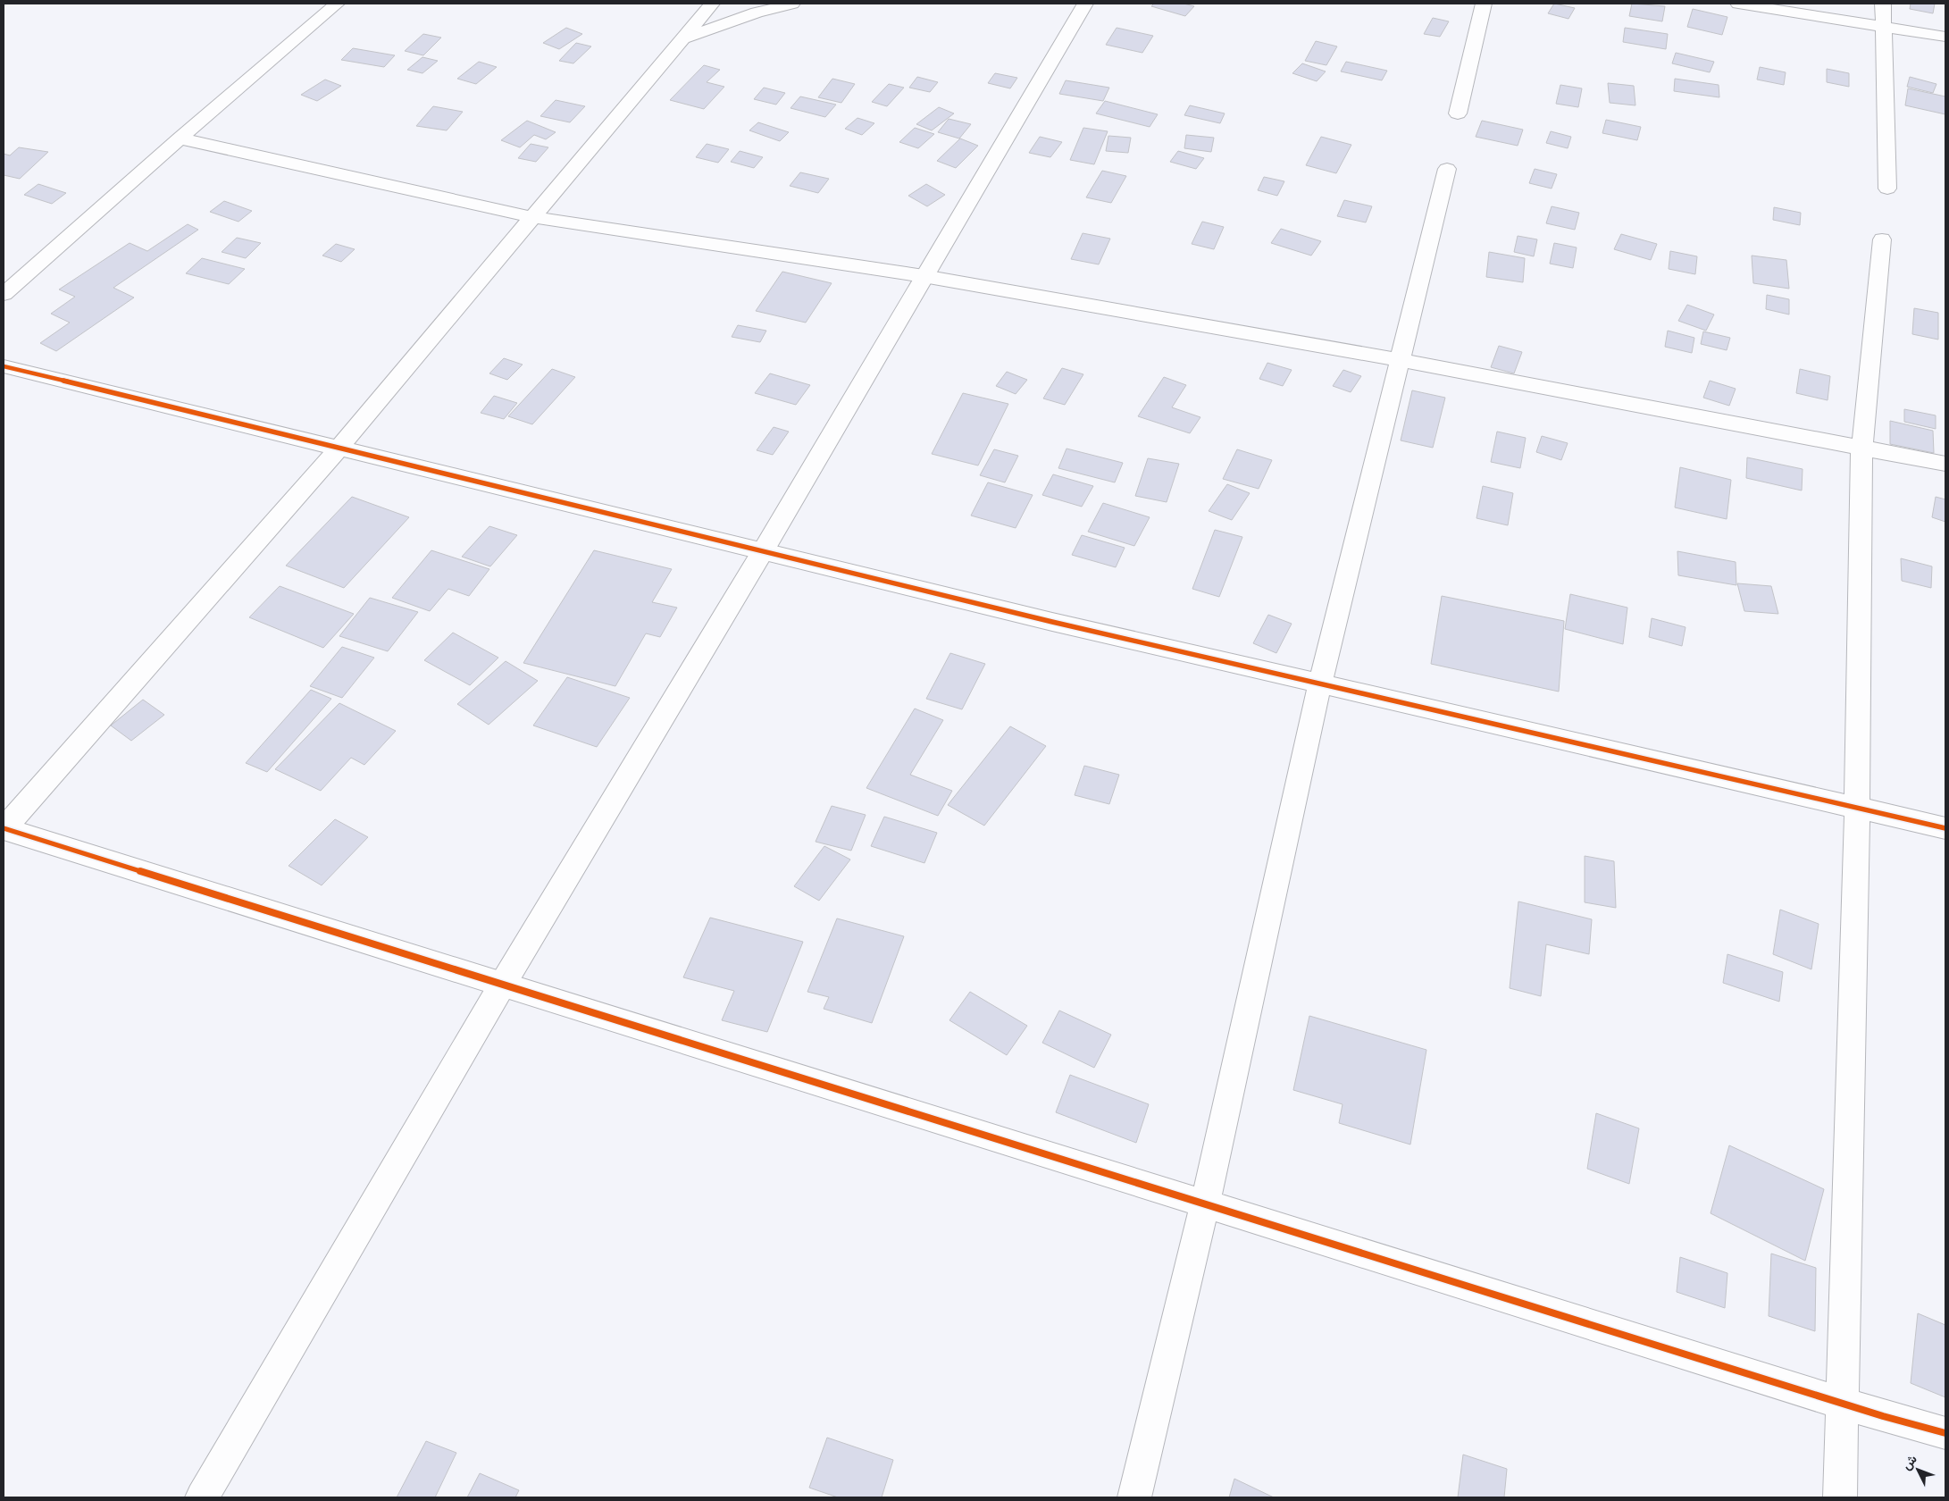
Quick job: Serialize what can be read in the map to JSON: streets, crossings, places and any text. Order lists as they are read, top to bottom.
{
  "north": "top left"
}
